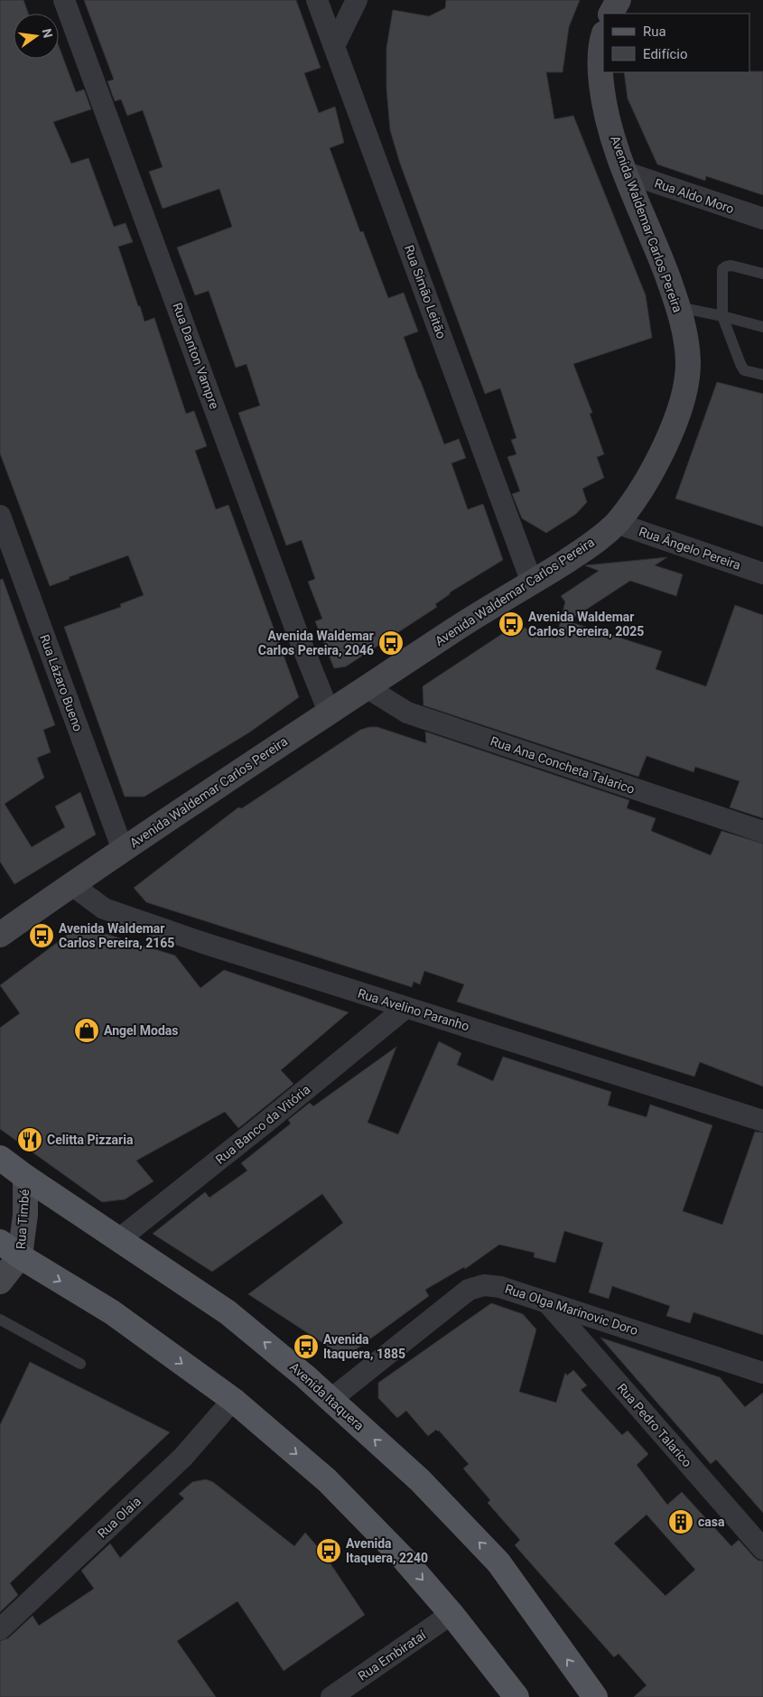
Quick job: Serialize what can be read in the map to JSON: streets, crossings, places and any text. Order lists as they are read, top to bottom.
{
  "streets": {
    "main road": ["Avenida Itaquera"],
    "street": [
      "Rua Aldo Moro",
      "Avenida Waldemar Carlos Pereira",
      "Rua Simão Leitão",
      "Rua Danton Vampre",
      "Rua Ângelo Pereira",
      "Rua Lázaro Bueno",
      "Rua Ana Concheta Talarico",
      "Rua Avelino Paranho",
      "Rua Banco da Vitória",
      "Rua Timbé",
      "Rua Olga Marinovic Doro",
      "Rua Pedro Talarico",
      "Rua Olaia",
      "Rua Embirataí"
    ]
  },
  "crossings": [
    ["Rua Aldo Moro", "Avenida Waldemar Carlos Pereira"],
    ["Avenida Waldemar Carlos Pereira", "Rua Simão Leitão"],
    ["Avenida Waldemar Carlos Pereira", "Rua Danton Vampre"],
    ["Avenida Waldemar Carlos Pereira", "Rua Ângelo Pereira"],
    ["Avenida Waldemar Carlos Pereira", "Rua Lázaro Bueno"],
    ["Avenida Waldemar Carlos Pereira", "Rua Ana Concheta Talarico"],
    ["Avenida Waldemar Carlos Pereira", "Rua Avelino Paranho"],
    ["Rua Avelino Paranho", "Rua Banco da Vitória"],
    ["Rua Banco da Vitória", "Avenida Itaquera"],
    ["Rua Timbé", "Avenida Itaquera"],
    ["Rua Olga Marinovic Doro", "Avenida Itaquera"],
    ["Rua Olga Marinovic Doro", "Rua Pedro Talarico"]
  ],
  "places": {
    "bus stop": [
      "Avenida Waldemar Carlos Pereira, 2025",
      "Avenida Waldemar Carlos Pereira, 2046",
      "Avenida Waldemar Carlos Pereira, 2165",
      "Avenida Itaquera, 1885",
      "Avenida Itaquera, 2240"
    ],
    "shop": ["Angel Modas"],
    "restaurant": ["Celitta Pizzaria"],
    "building": ["casa"]
  },
  "legend": ["Rua", "Edifício"],
  "north": "right"
}
